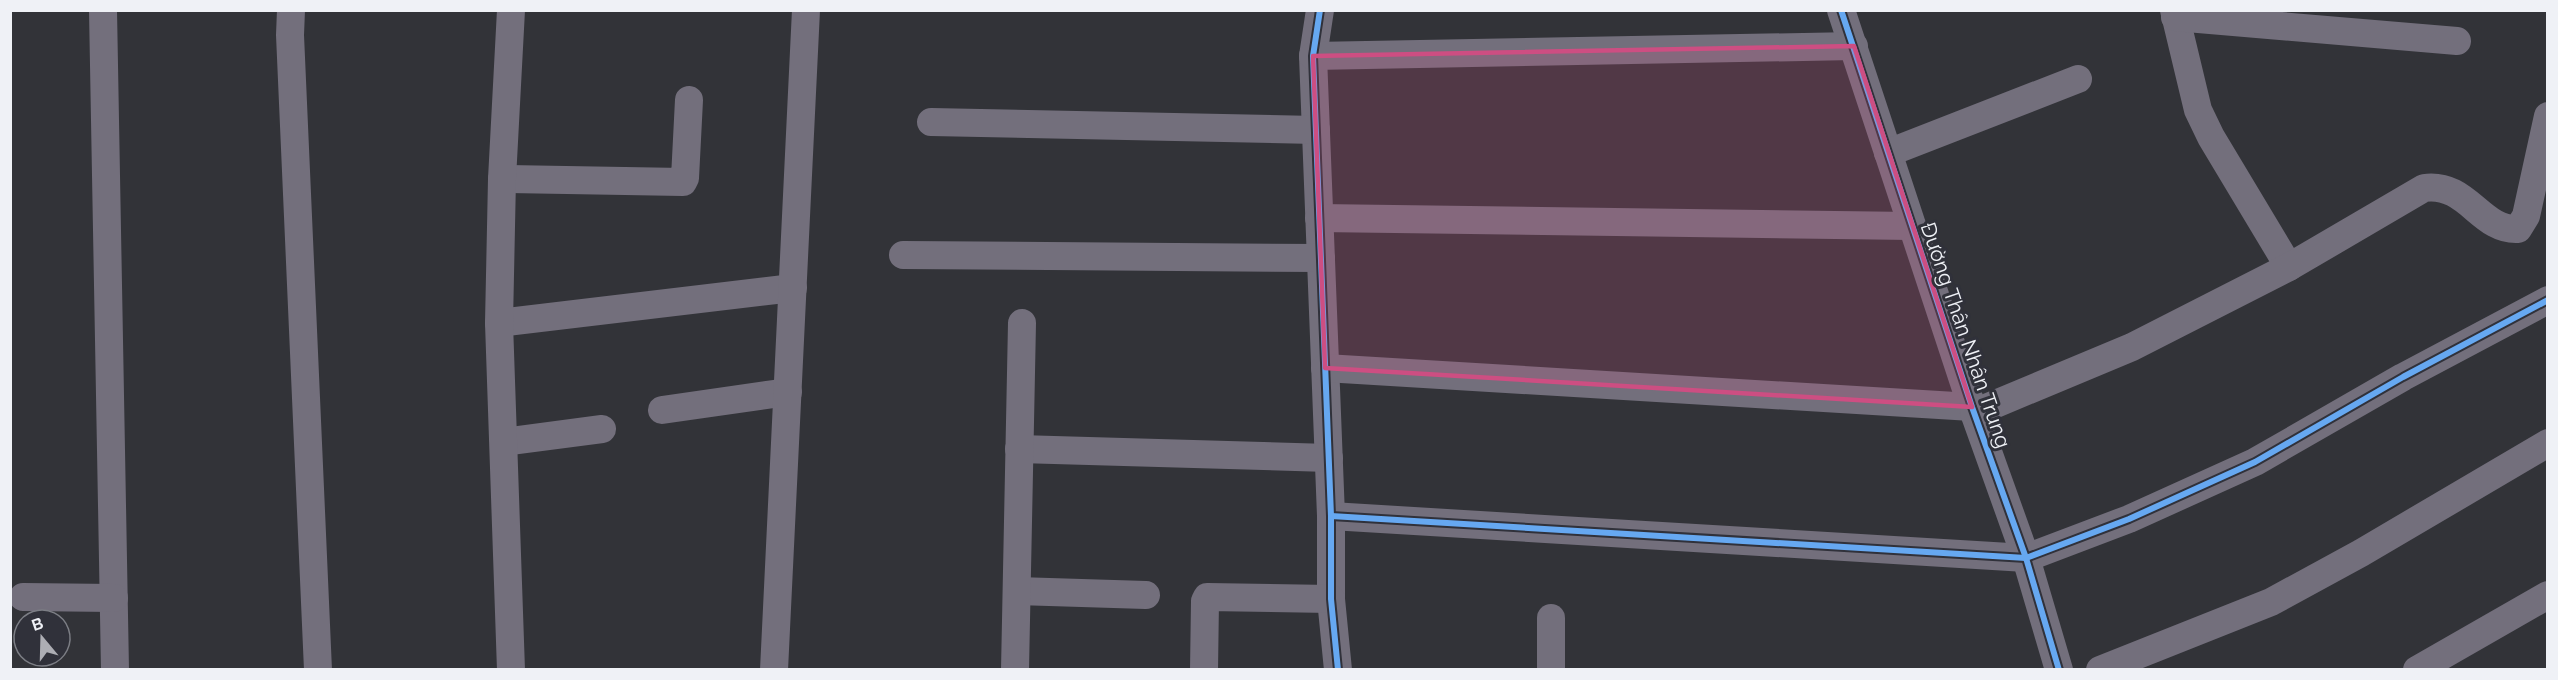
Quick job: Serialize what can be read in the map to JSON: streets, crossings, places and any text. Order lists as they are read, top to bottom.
{
  "streets": {
    "street": ["Đường Thân Nhân Trung"]
  },
  "north": "top"
}
